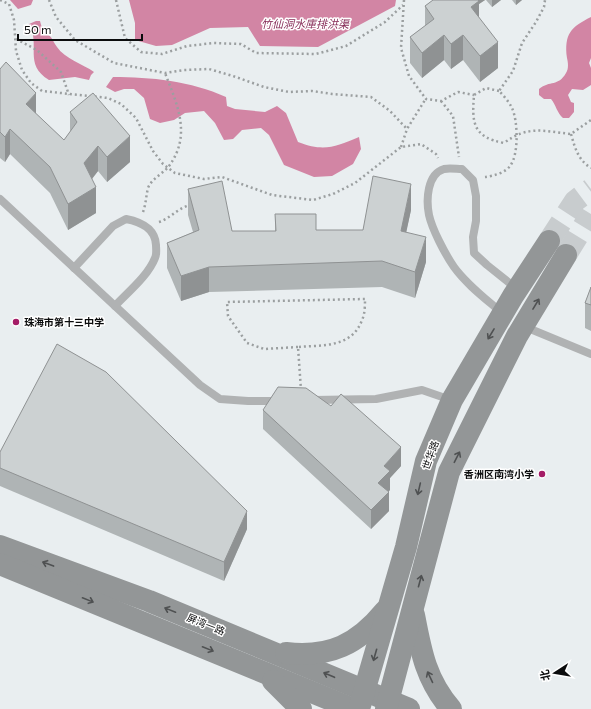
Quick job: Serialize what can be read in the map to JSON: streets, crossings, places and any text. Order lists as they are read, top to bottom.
{
  "streets": {
    "main road": ["世华路", "屏湾一路"]
  },
  "crossings": [
    ["世华路", "屏湾一路"]
  ],
  "water": ["竹仙洞水庫排洪渠"],
  "places": ["珠海市第十三中学", "香洲区南湾小学"],
  "scale_bar": "50 m",
  "north": "left"
}
